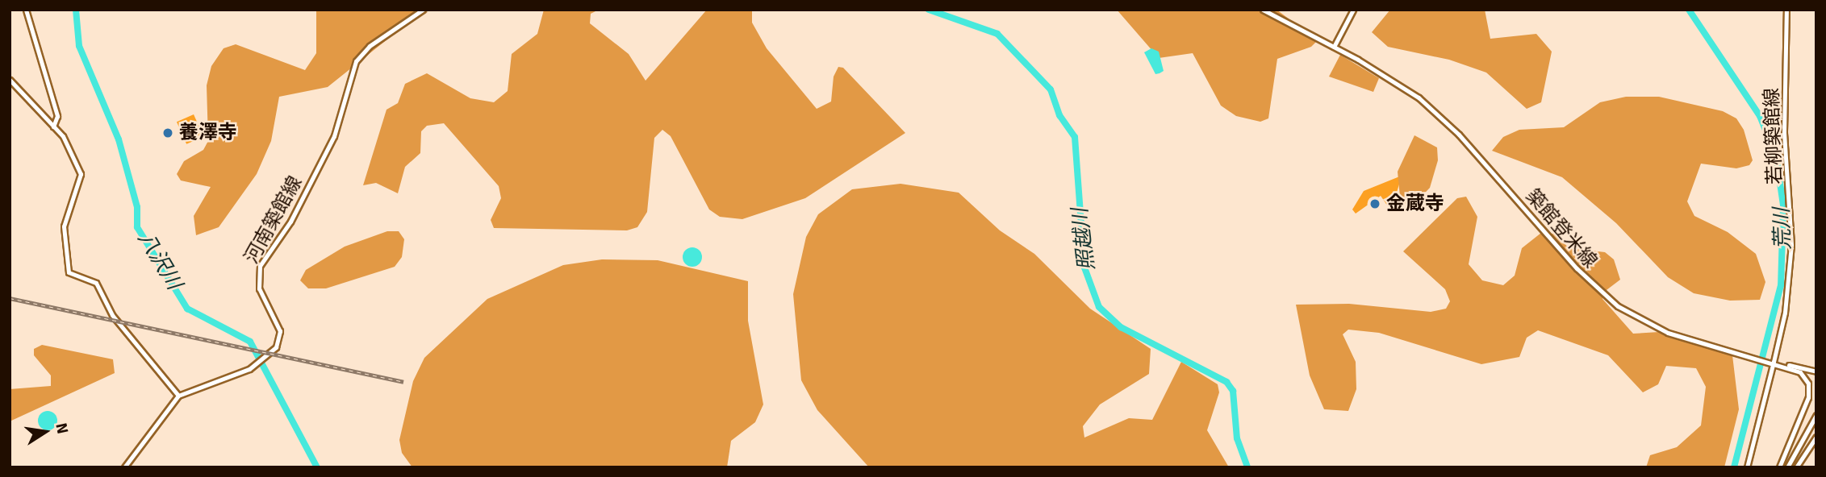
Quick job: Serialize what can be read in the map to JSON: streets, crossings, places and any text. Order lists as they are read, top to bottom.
{
  "streets": {
    "main road": ["若柳築館線", "河南築館線", "築館登米線"]
  },
  "crossings": [
    ["若柳築館線", "築館登米線"]
  ],
  "water": ["荒川", "照越川", "八沢川"],
  "places": ["養澤寺", "金蔵寺"],
  "north": "right"
}
